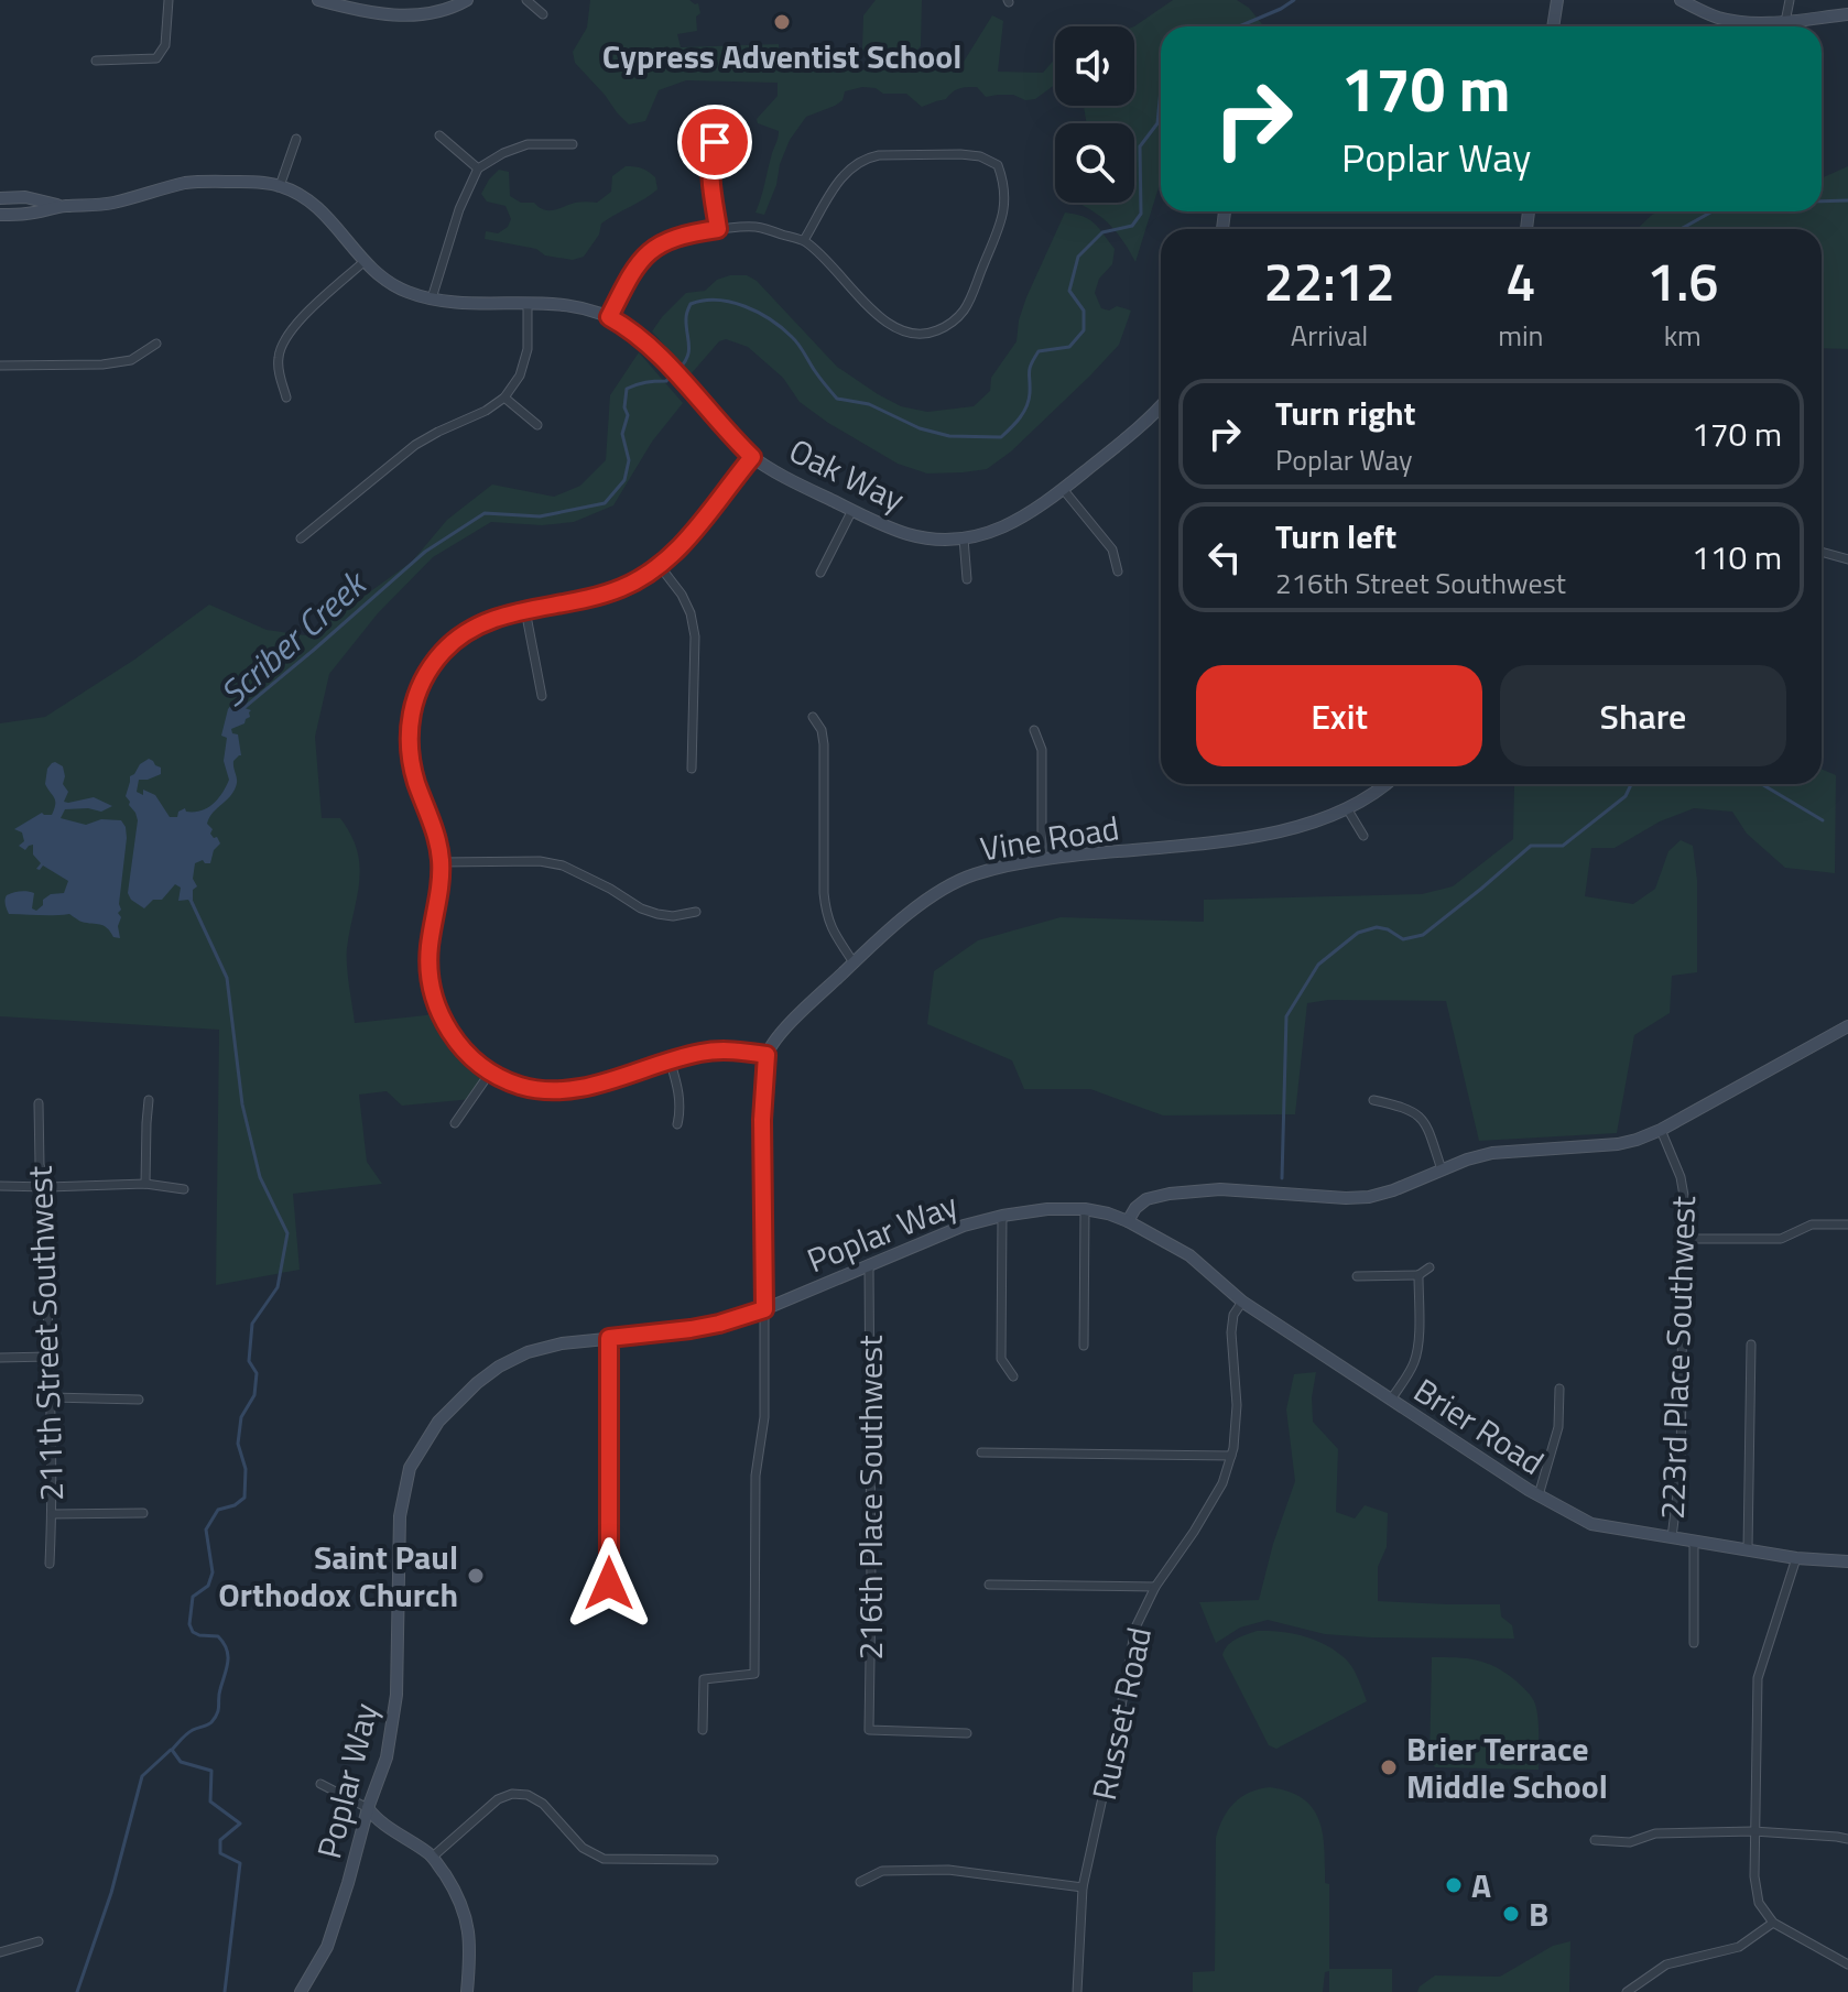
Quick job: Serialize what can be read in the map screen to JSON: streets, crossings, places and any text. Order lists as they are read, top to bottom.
{
  "streets": {
    "street": [
      "Oak Way",
      "Vine Road",
      "Poplar Way",
      "211th Street Southwest",
      "223rd Place Southwest",
      "Brier Road",
      "216th Place Southwest",
      "Russet Road"
    ]
  },
  "crossings": [
    ["Poplar Way", "Brier Road"],
    ["Poplar Way", "216th Place Southwest"],
    ["223rd Place Southwest", "Brier Road"],
    ["Brier Road", "Russet Road"]
  ],
  "water": ["Scriber Creek"],
  "places": [
    "Cypress Adventist School",
    "Saint Paul Orthodox Church",
    "Brier Terrace Middle School",
    "A",
    "B"
  ],
  "page": {
    "turn": ["170 m", "Poplar Way"],
    "eta": [
      "22:12",
      "Arrival",
      "4",
      "min",
      "1.6",
      "km"
    ],
    "list": [
      {
        "name": "Turn right",
        "note": "Poplar Way",
        "value": "170 m"
      },
      {
        "name": "Turn left",
        "note": "216th Street Southwest",
        "value": "110 m"
      }
    ],
    "buttons": ["Exit", "Share"]
  }
}
